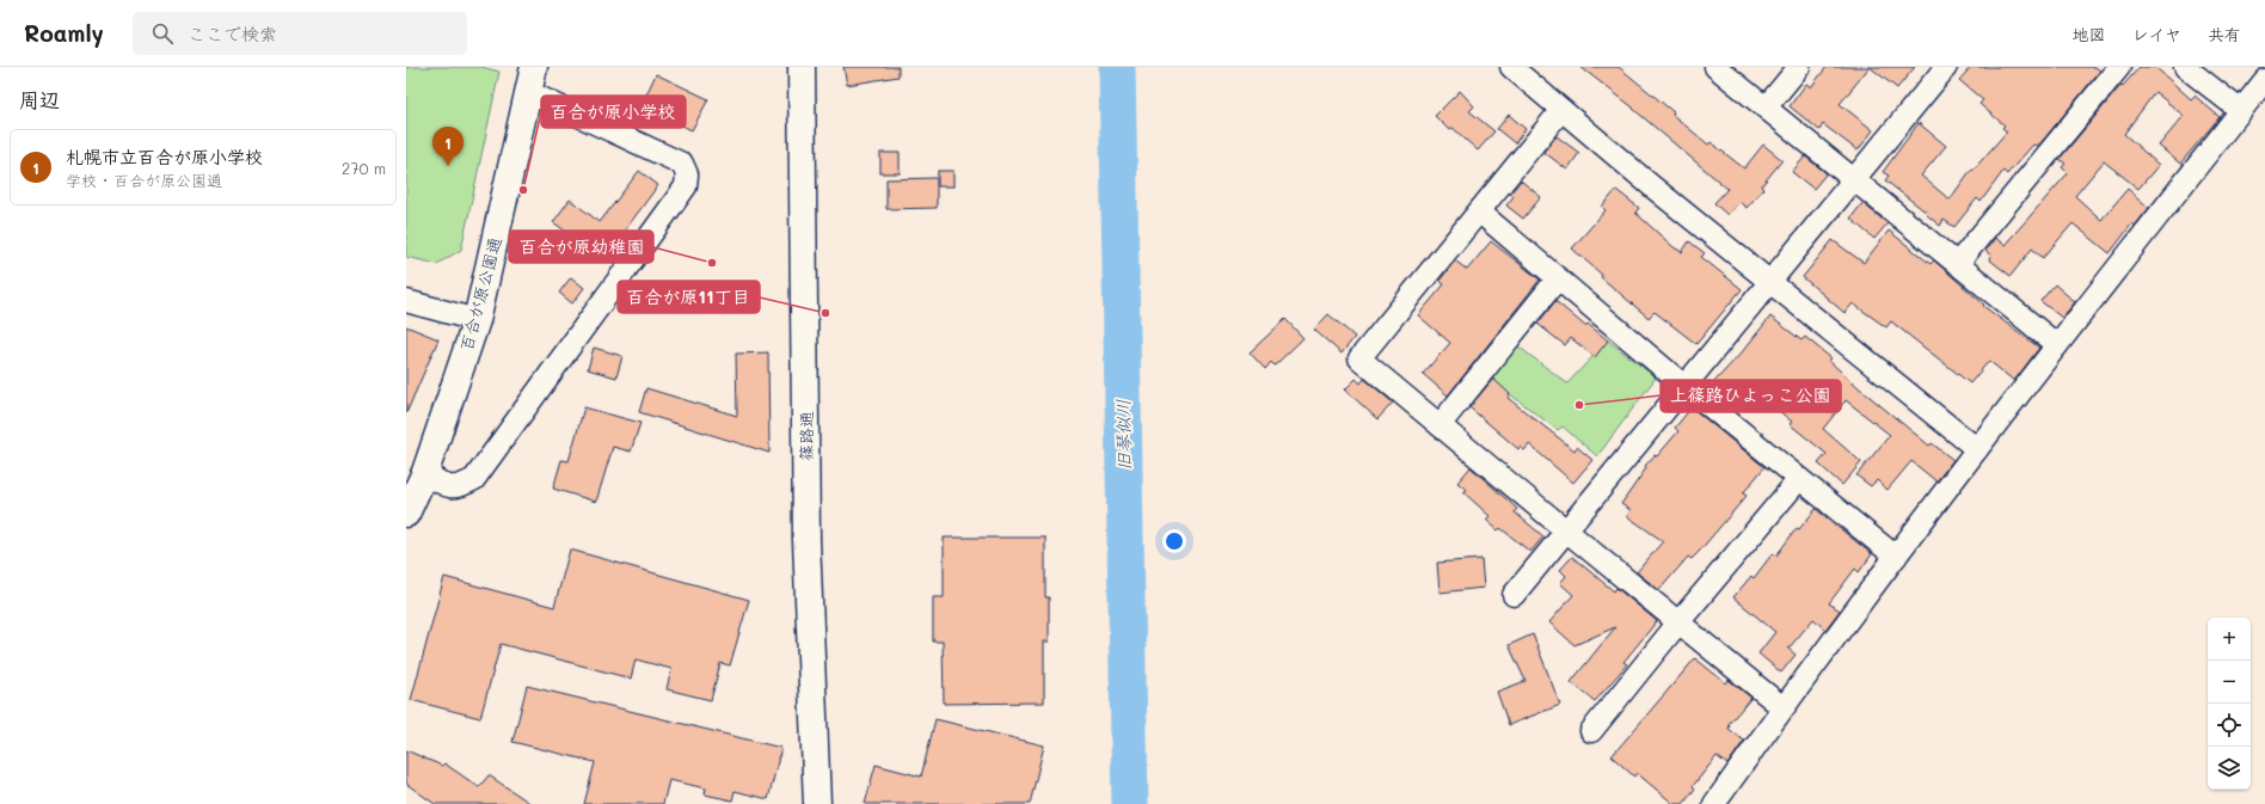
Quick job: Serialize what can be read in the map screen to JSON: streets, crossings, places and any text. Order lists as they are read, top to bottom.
{
  "streets": {
    "street": ["百合が原公園通", "篠路通"]
  },
  "water": ["旧琴似川"],
  "places": [
    "百合が原小学校",
    "百合が原幼稚園",
    "百合が原11丁目",
    "上篠路ひよっこ公園"
  ],
  "page": {
    "header": "Roamly",
    "search": "ここで検索",
    "nav": ["地図", "レイヤ", "共有"],
    "heading": "周辺",
    "pins": "1",
    "list": [
      {
        "mark": "1",
        "name": "札幌市立百合が原小学校",
        "note": "学校 · 百合が原公園通",
        "value": "270 m"
      }
    ],
    "map_buttons": ["+", "−"]
  }
}
